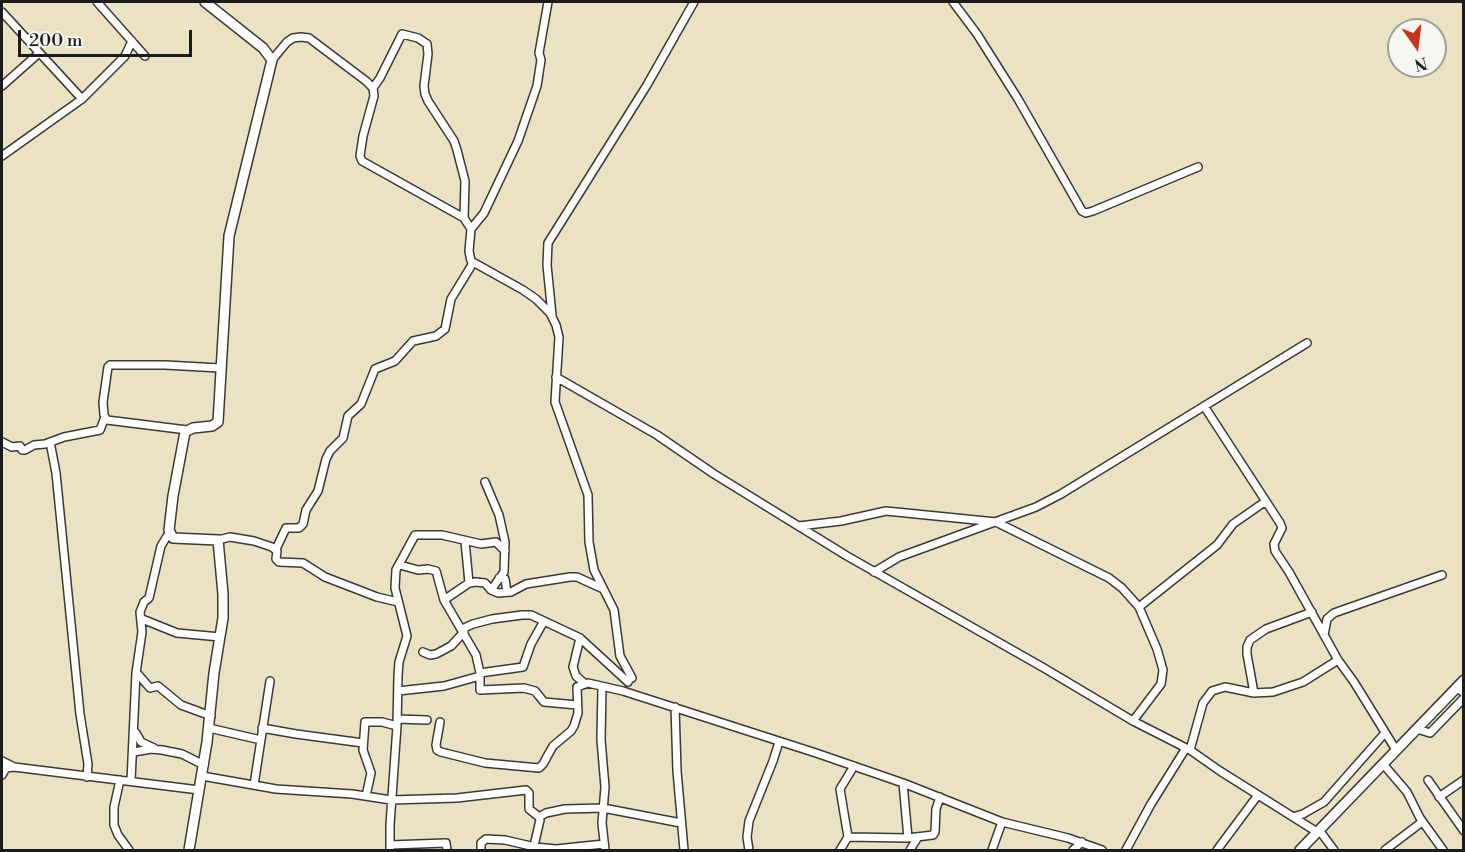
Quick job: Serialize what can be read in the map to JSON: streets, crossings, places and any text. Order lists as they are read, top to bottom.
{
  "scale_bar": "200 m",
  "north": "bottom"
}
